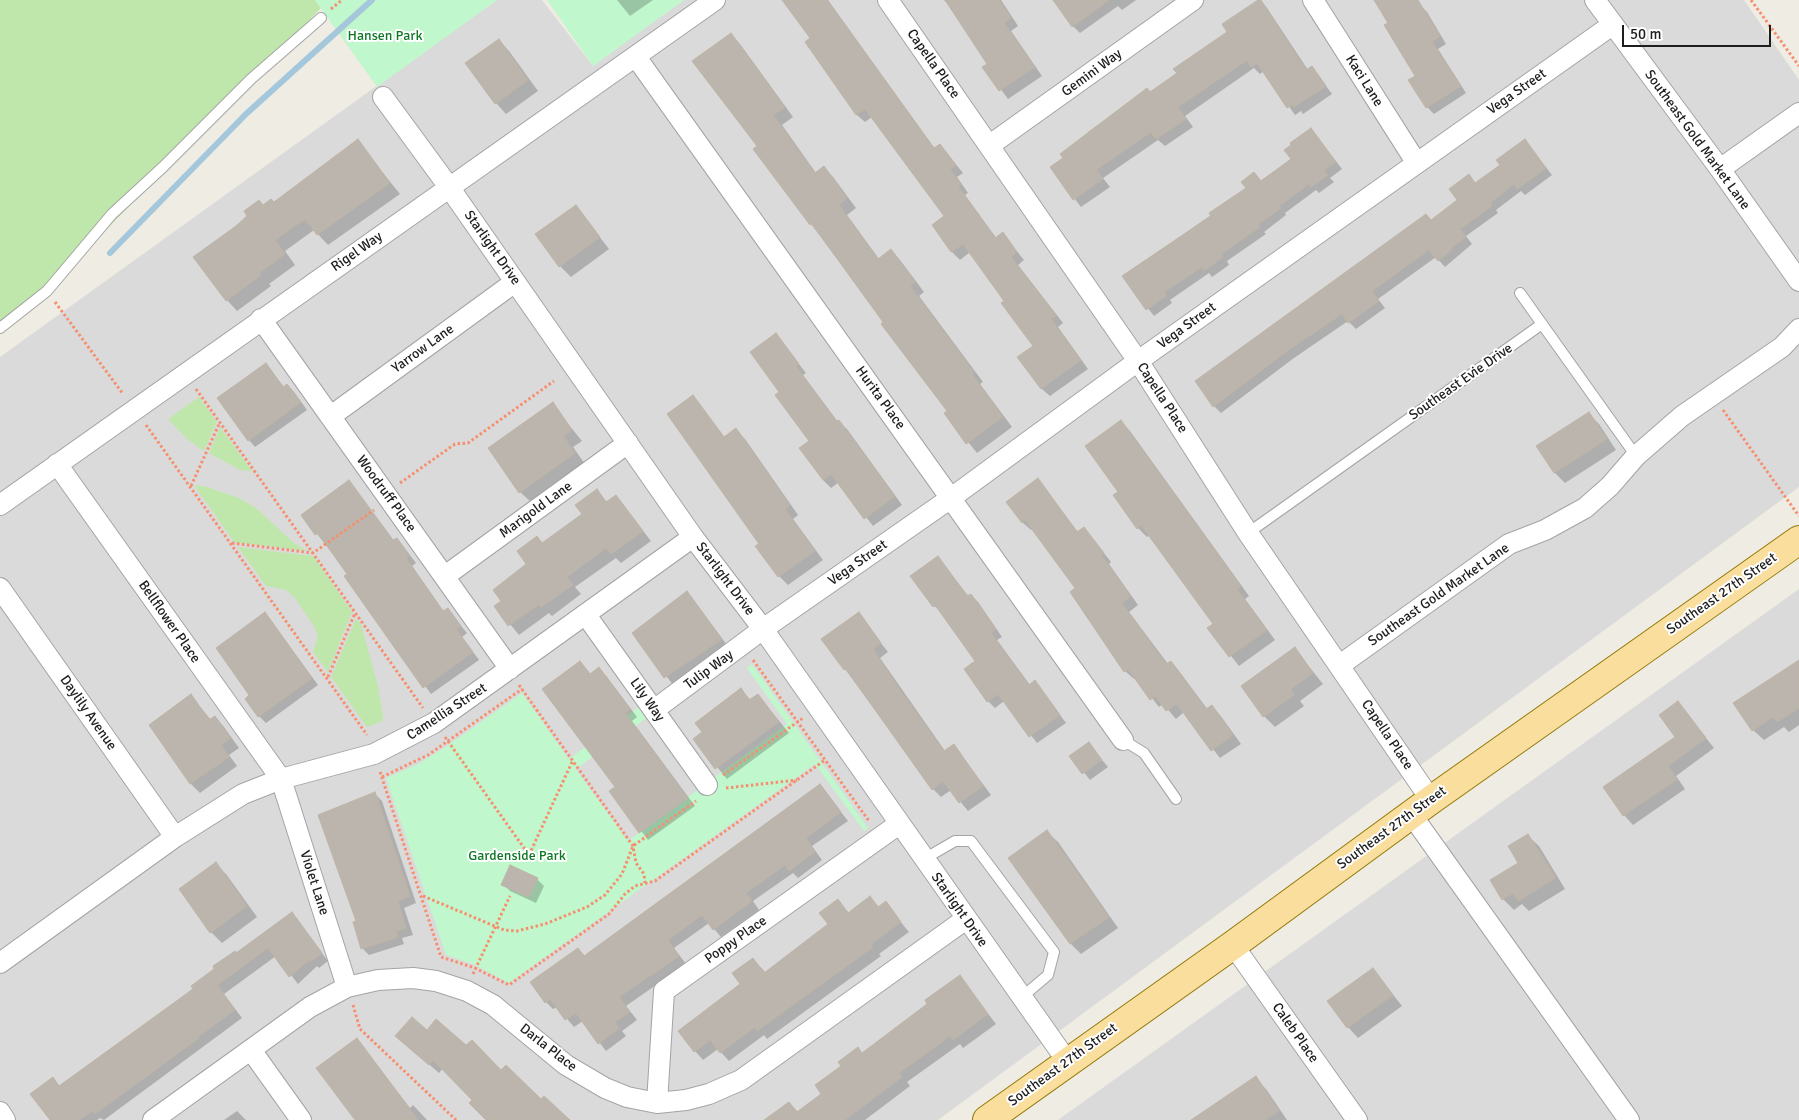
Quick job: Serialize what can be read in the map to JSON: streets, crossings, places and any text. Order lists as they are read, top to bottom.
{
  "streets": {
    "main road": ["Southeast 27th Street"],
    "street": [
      "Capella Place",
      "Gemini Way",
      "Kaci Lane",
      "Vega Street",
      "Southeast Gold Market Lane",
      "Starlight Drive",
      "Rigel Way",
      "Yarrow Lane",
      "Hurita Place",
      "Woodruff Place",
      "Marigold Lane",
      "Bellflower Place",
      "Tulip Way",
      "Lily Way",
      "Camellia Street",
      "Daylily Avenue",
      "Violet Lane",
      "Poppy Place",
      "Caleb Place",
      "Darla Place"
    ],
    "lane": ["Southeast Evie Drive"]
  },
  "crossings": [
    ["Capella Place", "Gemini Way"],
    ["Capella Place", "Vega Street"],
    ["Capella Place", "Southeast Gold Market Lane"],
    ["Capella Place", "Southeast Evie Drive"],
    ["Capella Place", "Southeast 27th Street"],
    ["Kaci Lane", "Vega Street"],
    ["Vega Street", "Southeast Gold Market Lane"],
    ["Vega Street", "Starlight Drive"],
    ["Vega Street", "Hurita Place"],
    ["Vega Street", "Tulip Way"],
    ["Starlight Drive", "Rigel Way"],
    ["Starlight Drive", "Yarrow Lane"],
    ["Starlight Drive", "Marigold Lane"],
    ["Starlight Drive", "Southeast 27th Street"],
    ["Starlight Drive", "Tulip Way"],
    ["Starlight Drive", "Camellia Street"],
    ["Starlight Drive", "Poppy Place"],
    ["Starlight Drive", "Darla Place"],
    ["Rigel Way", "Hurita Place"],
    ["Rigel Way", "Woodruff Place"],
    ["Rigel Way", "Bellflower Place"],
    ["Yarrow Lane", "Woodruff Place"],
    ["Woodruff Place", "Marigold Lane"],
    ["Woodruff Place", "Camellia Street"],
    ["Southeast 27th Street", "Caleb Place"],
    ["Bellflower Place", "Camellia Street"],
    ["Bellflower Place", "Violet Lane"],
    ["Tulip Way", "Lily Way"],
    ["Lily Way", "Camellia Street"],
    ["Camellia Street", "Daylily Avenue"],
    ["Camellia Street", "Violet Lane"],
    ["Violet Lane", "Darla Place"],
    ["Poppy Place", "Darla Place"]
  ],
  "parks": ["Hansen Park", "Gardenside Park"],
  "scale_bar": "50 m"
}
